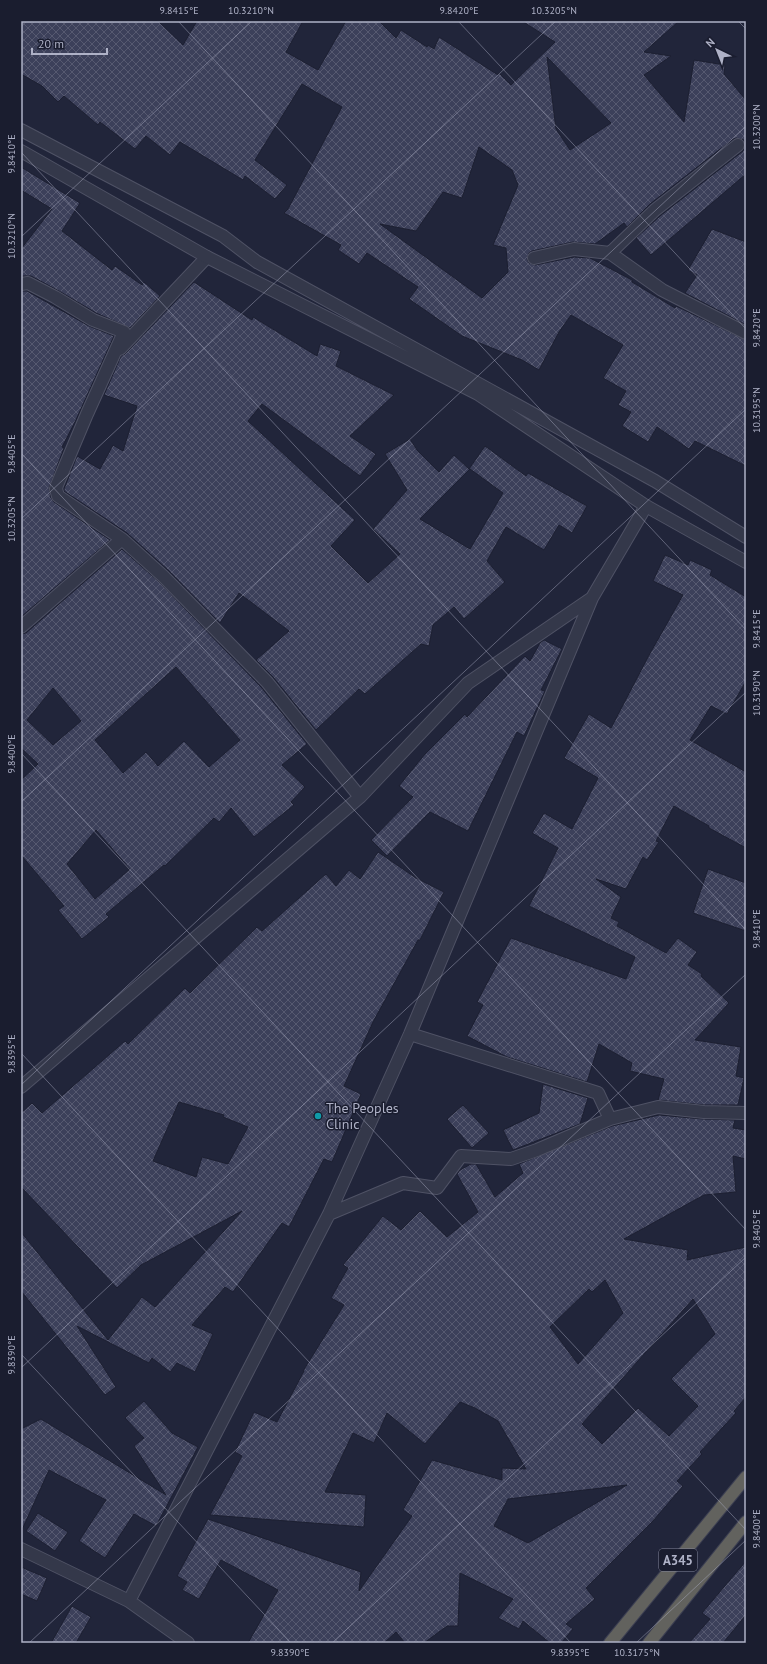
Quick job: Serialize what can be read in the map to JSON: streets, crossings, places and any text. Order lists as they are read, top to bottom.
{
  "streets": {
    "highway": ["A345"]
  },
  "places": ["The Peoples Clinic"],
  "scale_bar": "20 m",
  "north": "top left",
  "coordinates": [
    "9.8415°E",
    "10.3210°N",
    "9.8420°E",
    "10.3205°N",
    "10.3200°N",
    "9.8410°E",
    "10.3195°N",
    "9.8405°E",
    "10.3190°N",
    "9.8400°E",
    "9.8395°E",
    "9.8390°E",
    "10.3175°N"
  ]
}
